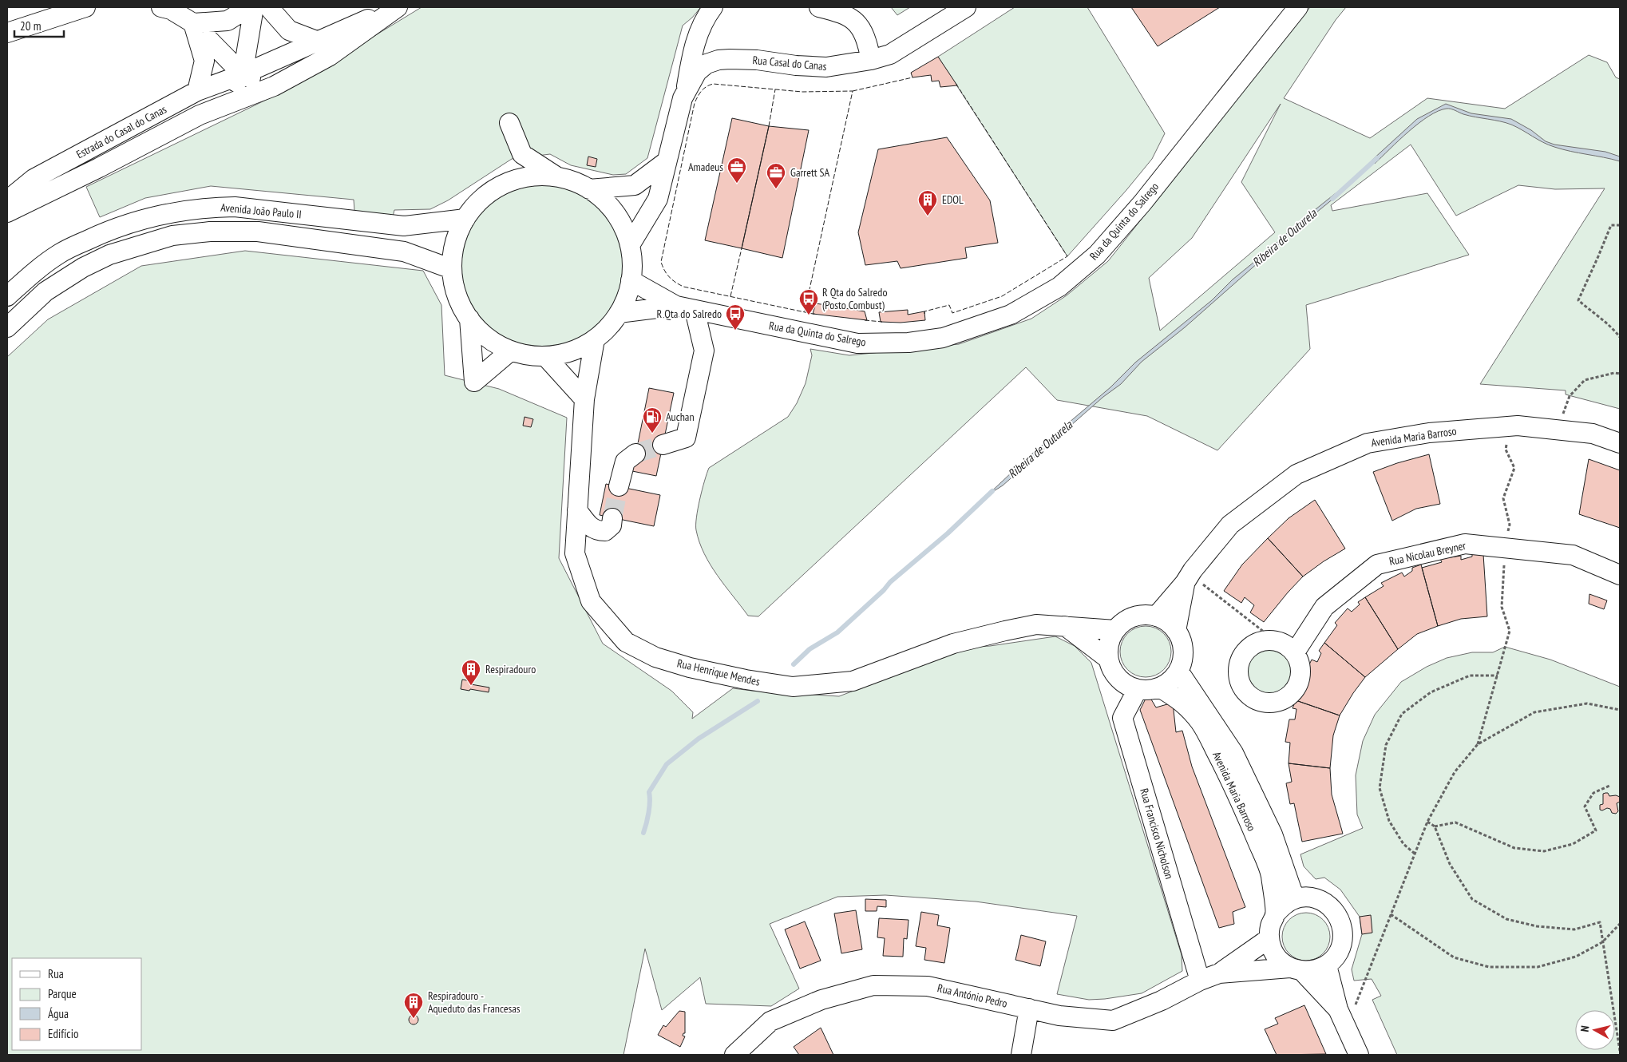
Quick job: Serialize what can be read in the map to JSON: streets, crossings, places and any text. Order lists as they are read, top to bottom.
{
  "streets": {
    "street": [
      "Rua Casal do Canas",
      "Estrada do Casal do Canas",
      "Avenida João Paulo II",
      "Rua da Quinta do Salrego",
      "Avenida Maria Barroso",
      "Rua Nicolau Breyner",
      "Rua Henrique Mendes",
      "Rua Francisco Nicholson",
      "Rua António Pedro"
    ]
  },
  "crossings": [
    ["Avenida Maria Barroso", "Rua Henrique Mendes"],
    ["Avenida Maria Barroso", "Rua Francisco Nicholson"],
    ["Avenida Maria Barroso", "Rua António Pedro"],
    ["Rua Henrique Mendes", "Rua Francisco Nicholson"],
    ["Rua Francisco Nicholson", "Rua António Pedro"]
  ],
  "water": ["Ribeira de Outurela"],
  "places": {
    "office": ["Amadeus", "Garrett SA"],
    "building": ["EDOL", "Respiradouro", "Respiradouro - Aqueduto das Francesas"],
    "bus stop": ["R Qta do Salredo (Posto Combust)", "R Qta do Salredo"],
    "fuel station": ["Auchan"]
  },
  "legend": [
    "Rua",
    "Parque",
    "Água",
    "Edifício"
  ],
  "scale_bar": "20 m",
  "north": "left"
}
